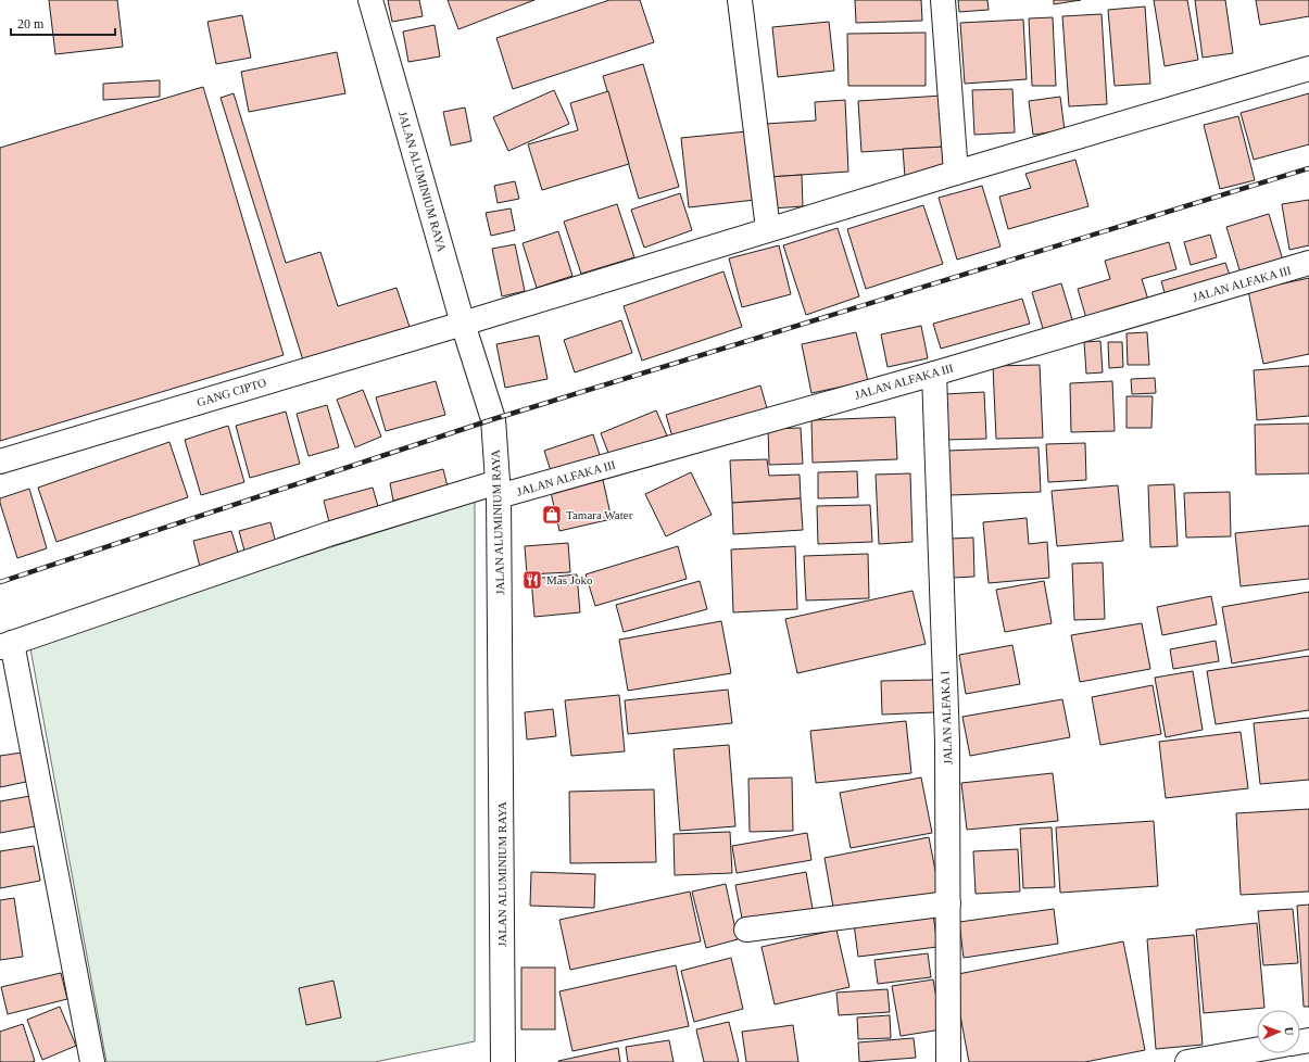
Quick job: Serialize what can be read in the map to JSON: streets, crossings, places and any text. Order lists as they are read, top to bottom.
{
  "streets": {
    "street": [
      "JALAN ALUMINIUM RAYA",
      "JALAN ALFAKA III",
      "GANG CIPTO",
      "JALAN ALFAKA I"
    ]
  },
  "crossings": [
    ["JALAN ALUMINIUM RAYA", "JALAN ALFAKA III"],
    ["JALAN ALUMINIUM RAYA", "GANG CIPTO"],
    ["JALAN ALFAKA III", "JALAN ALFAKA I"]
  ],
  "places": {
    "shop": ["Tamara Water"],
    "restaurant": ["Mas Joko"]
  },
  "scale_bar": "20 m",
  "north": "right"
}
